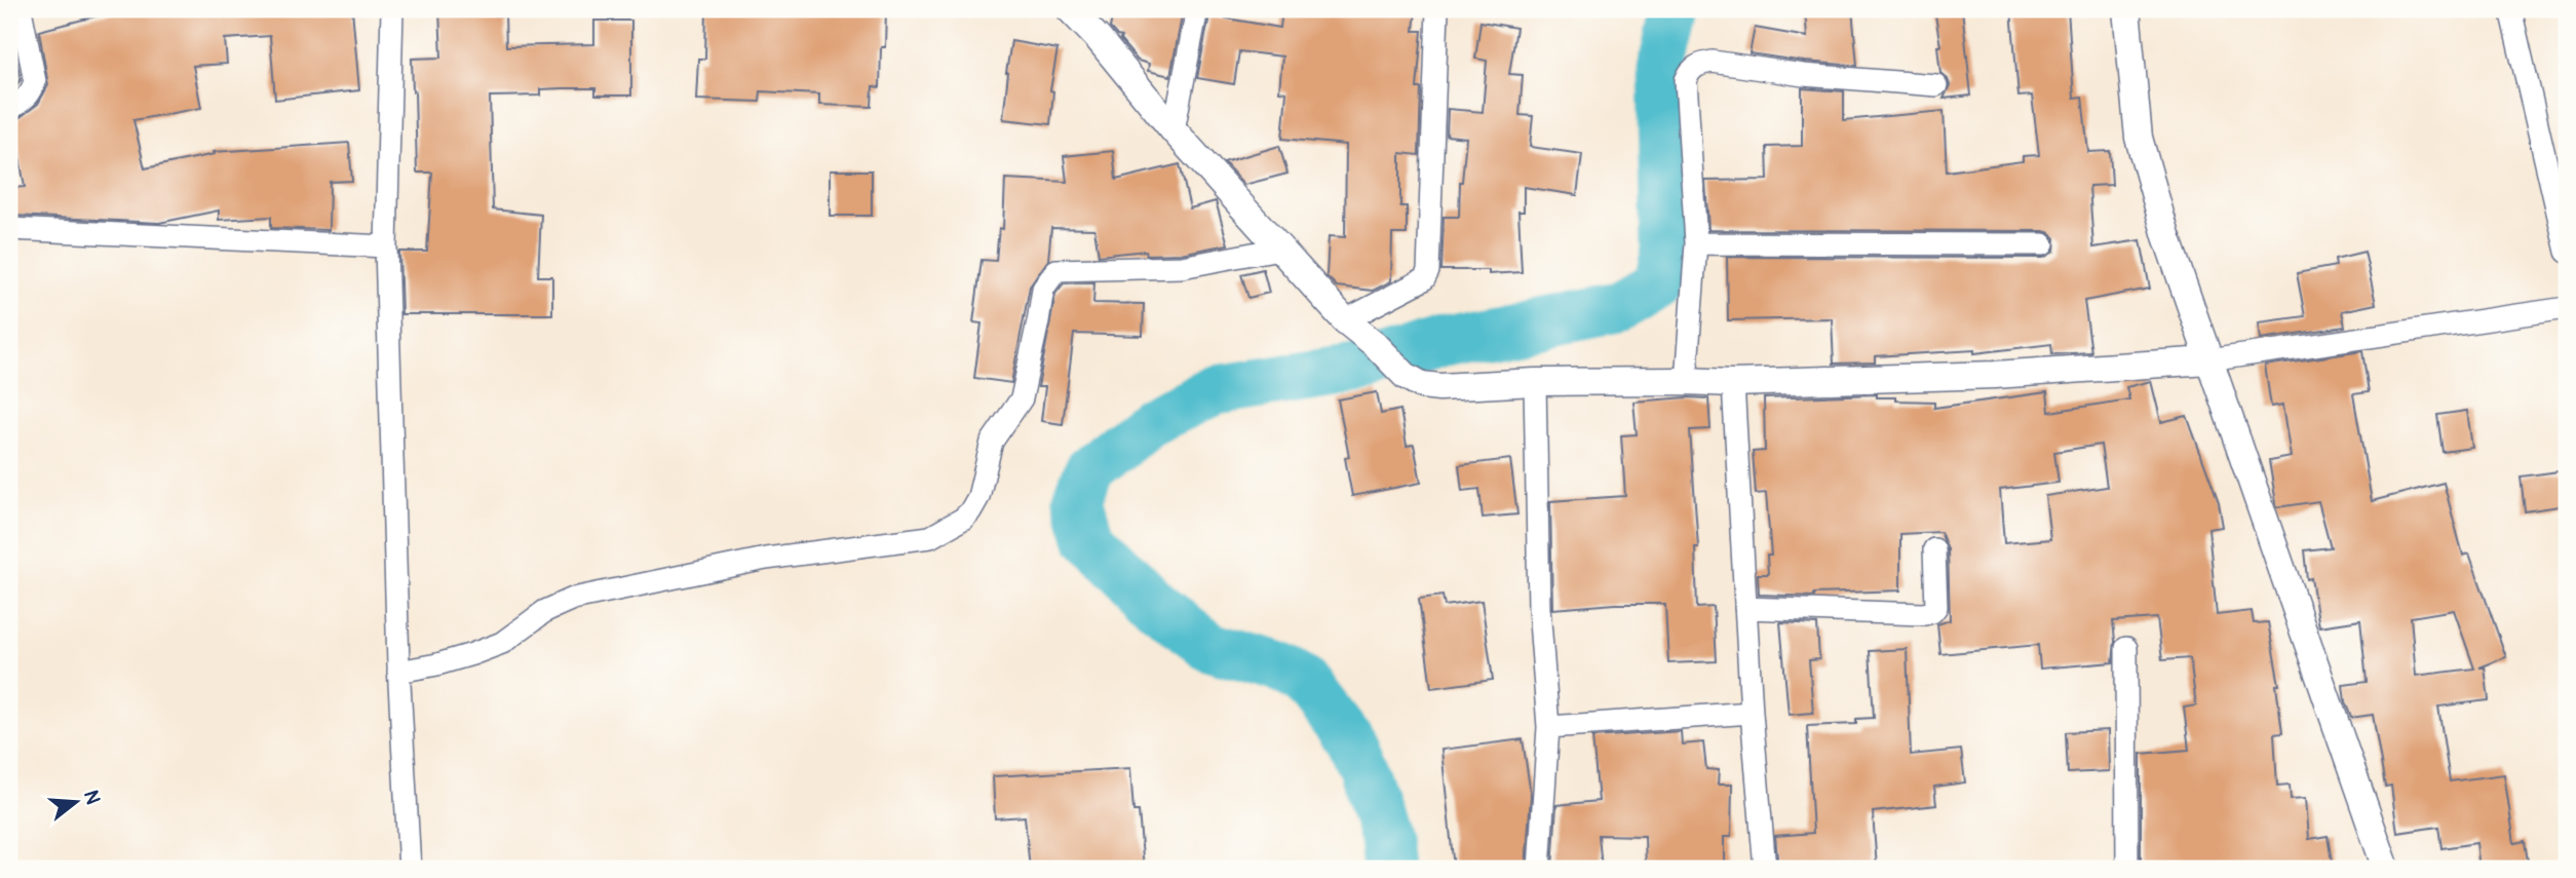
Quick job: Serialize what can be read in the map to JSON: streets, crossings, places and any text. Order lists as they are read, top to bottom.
{
  "north": "right"
}
